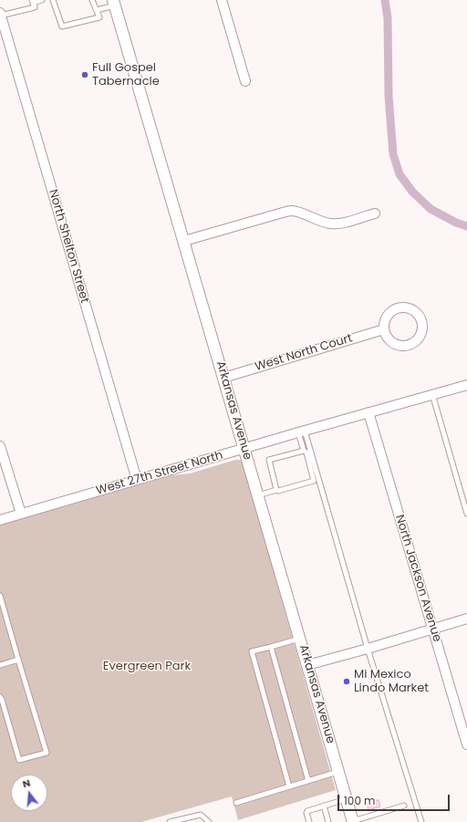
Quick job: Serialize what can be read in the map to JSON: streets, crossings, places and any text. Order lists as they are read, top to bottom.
{
  "streets": {
    "street": [
      "North Shelton Street",
      "West North Court",
      "Arkansas Avenue",
      "West 27th Street North",
      "North Jackson Avenue"
    ]
  },
  "crossings": [
    ["North Shelton Street", "West 27th Street North"],
    ["West North Court", "Arkansas Avenue"],
    ["Arkansas Avenue", "West 27th Street North"],
    ["West 27th Street North", "North Jackson Avenue"]
  ],
  "parks": ["Evergreen Park"],
  "places": ["Full Gospel Tabernacle", "Mi Mexico Lindo Market"],
  "scale_bar": "100 m",
  "north": "top"
}
